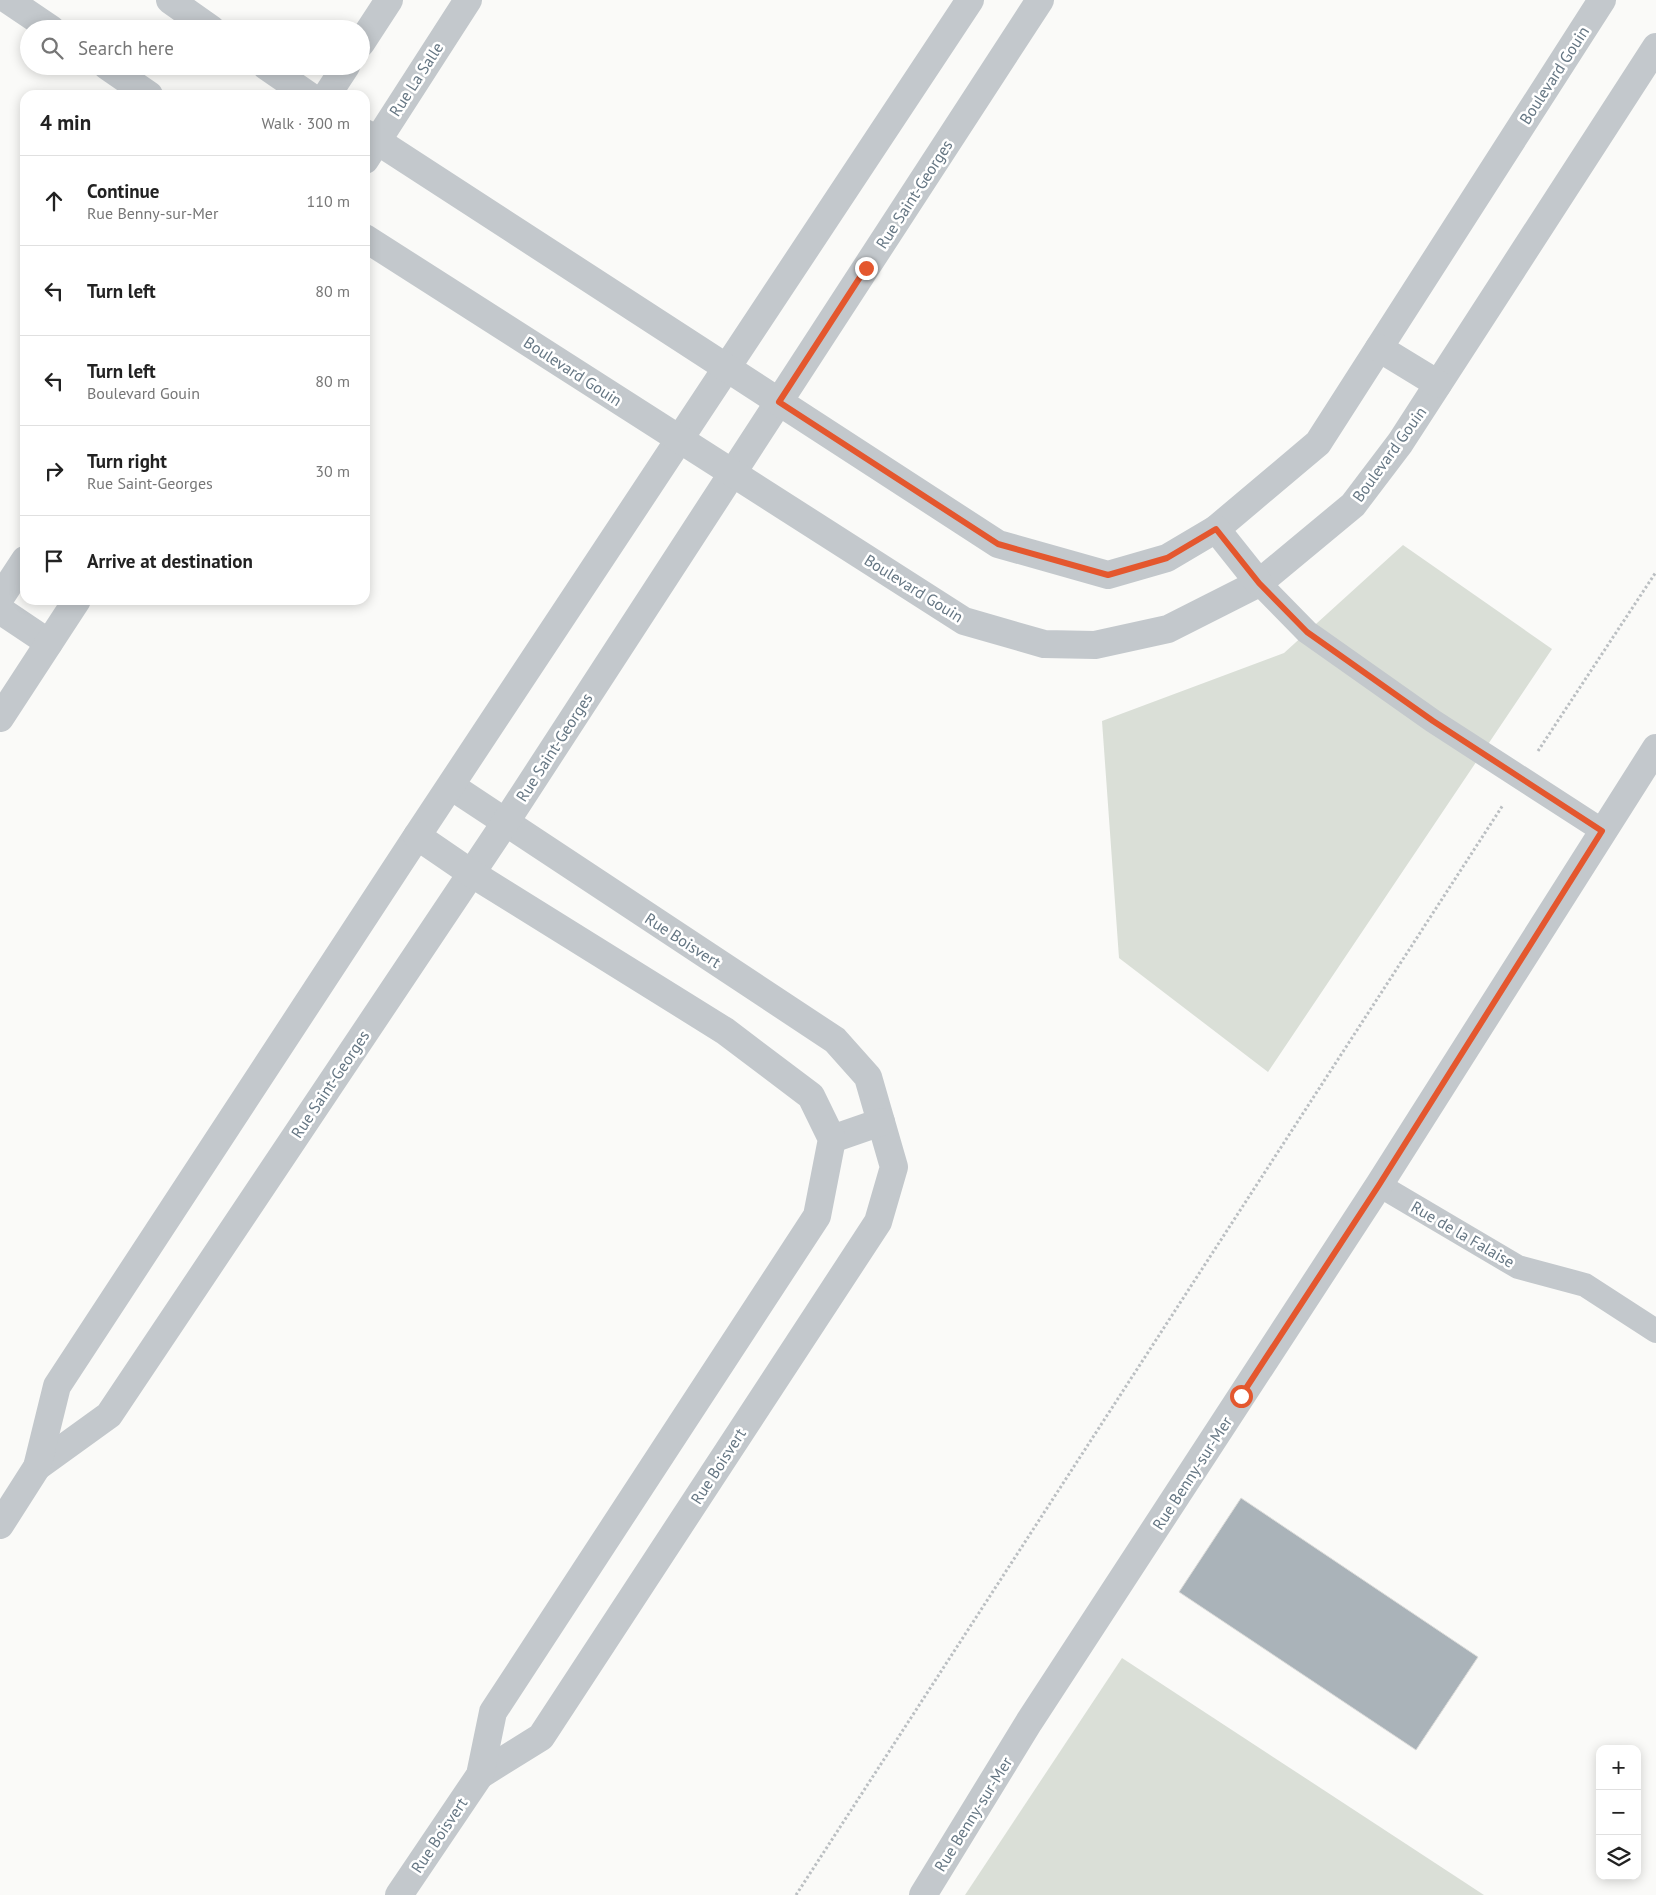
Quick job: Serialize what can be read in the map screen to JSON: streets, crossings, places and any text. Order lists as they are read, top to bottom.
{
  "streets": {
    "street": [
      "Boulevard Gouin",
      "Rue La Salle",
      "Rue Saint-Georges",
      "Rue Boisvert",
      "Rue Benny-sur-Mer"
    ],
    "lane": ["Rue de la Falaise"]
  },
  "crossings": [
    ["Boulevard Gouin", "Rue Saint-Georges"],
    ["Rue Saint-Georges", "Rue Boisvert"],
    ["Rue de la Falaise", "Rue Benny-sur-Mer"]
  ],
  "page": {
    "search": "Search here",
    "heading": ["4 min", "Walk · 300 m"],
    "list": [
      ["Continue", "Rue Benny-sur-Mer", "110 m"],
      ["Turn left", "80 m"],
      ["Turn left", "Boulevard Gouin", "80 m"],
      ["Turn right", "Rue Saint-Georges", "30 m"],
      "Arrive at destination"
    ],
    "map_buttons": ["+", "−"]
  }
}
